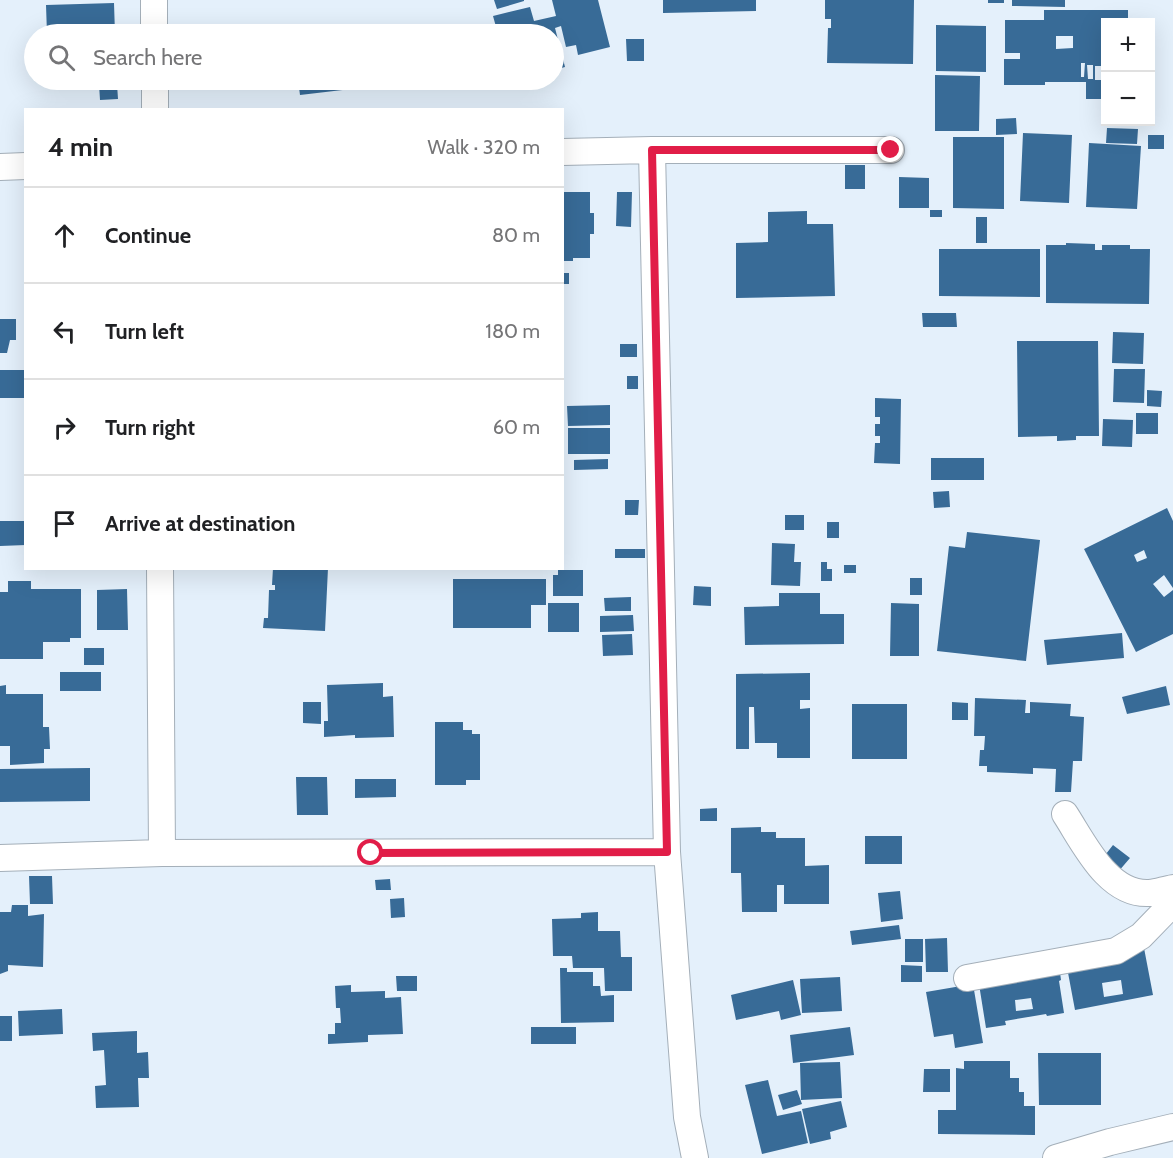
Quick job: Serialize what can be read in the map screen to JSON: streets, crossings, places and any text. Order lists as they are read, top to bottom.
{
  "page": {
    "map_buttons": ["+", "−"],
    "search": "Search here",
    "heading": ["4 min", "Walk · 320 m"],
    "list": [
      ["Continue", "80 m"],
      ["Turn left", "180 m"],
      ["Turn right", "60 m"],
      "Arrive at destination"
    ]
  }
}
